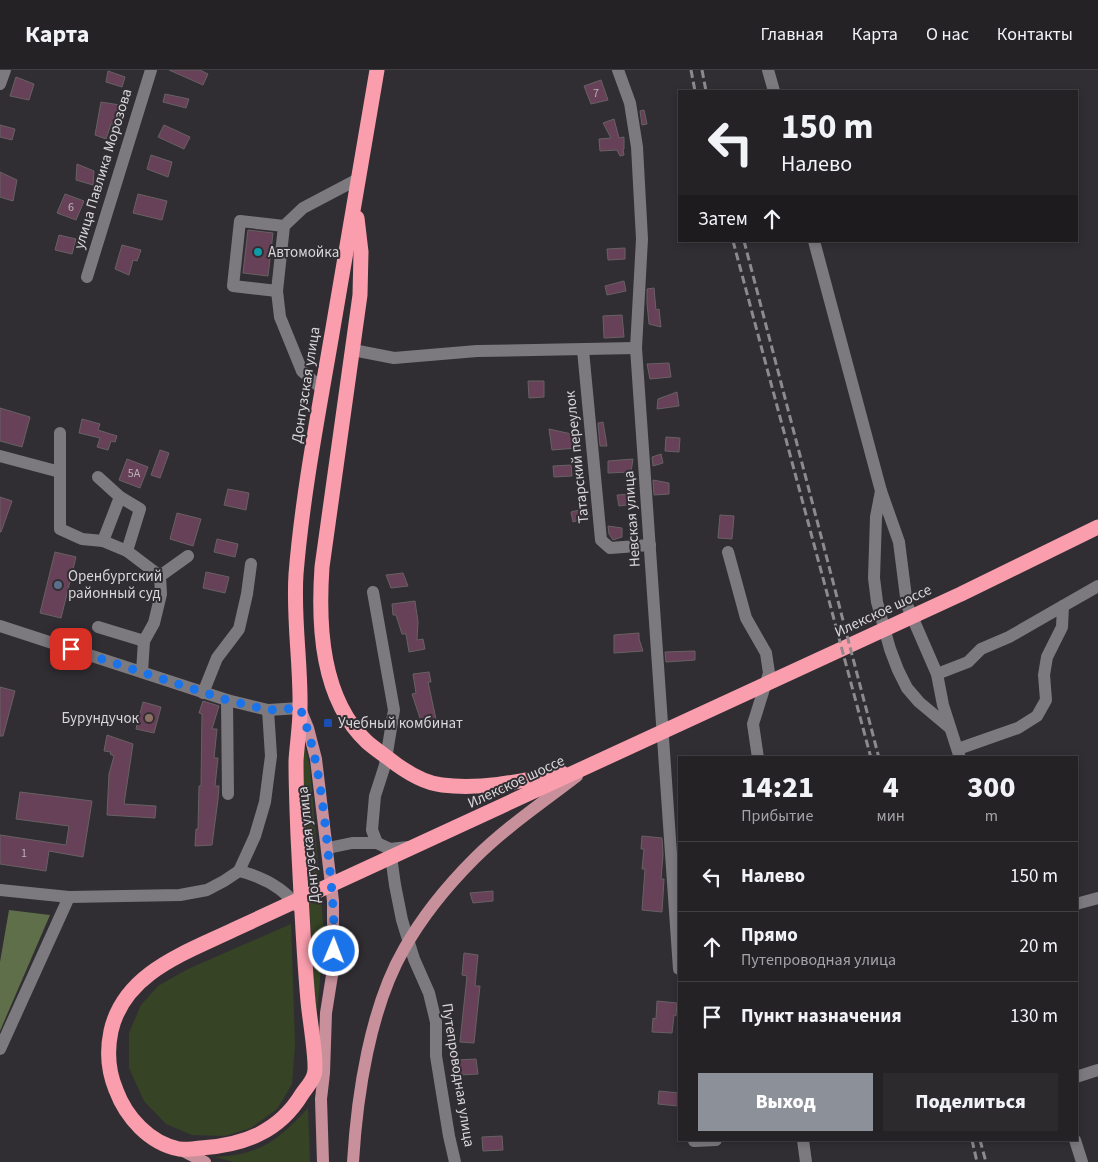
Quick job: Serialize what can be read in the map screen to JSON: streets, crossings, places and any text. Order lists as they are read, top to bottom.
{
  "streets": {
    "highway": ["Донгузская улица", "Илекское шоссе"],
    "street": [
      "улица Павлика Морозова",
      "Татарский переулок",
      "Невская улица",
      "Путепроводная улица"
    ]
  },
  "crossings": [
    ["Татарский переулок", "Невская улица"]
  ],
  "places": {
    "other": ["Автомойка", "Оренбургский районный суд", "Бурундучок"],
    "transit": ["Учебный комбинат"]
  },
  "house_numbers": [
    "7",
    "6",
    "5А",
    "1"
  ],
  "page": {
    "header": "Карта",
    "nav": [
      "Главная",
      "Карта",
      "О нас",
      "Контакты"
    ],
    "turn": ["150 m", "Налево"],
    "then": "Затем",
    "eta": [
      "14:21",
      "Прибытие",
      "4",
      "мин",
      "300",
      "m"
    ],
    "list": [
      {
        "name": "Налево",
        "value": "150 m"
      },
      {
        "name": "Прямо",
        "note": "Путепроводная улица",
        "value": "20 m"
      },
      {
        "name": "Пункт назначения",
        "value": "130 m"
      }
    ],
    "buttons": ["Выход", "Поделиться"]
  }
}
